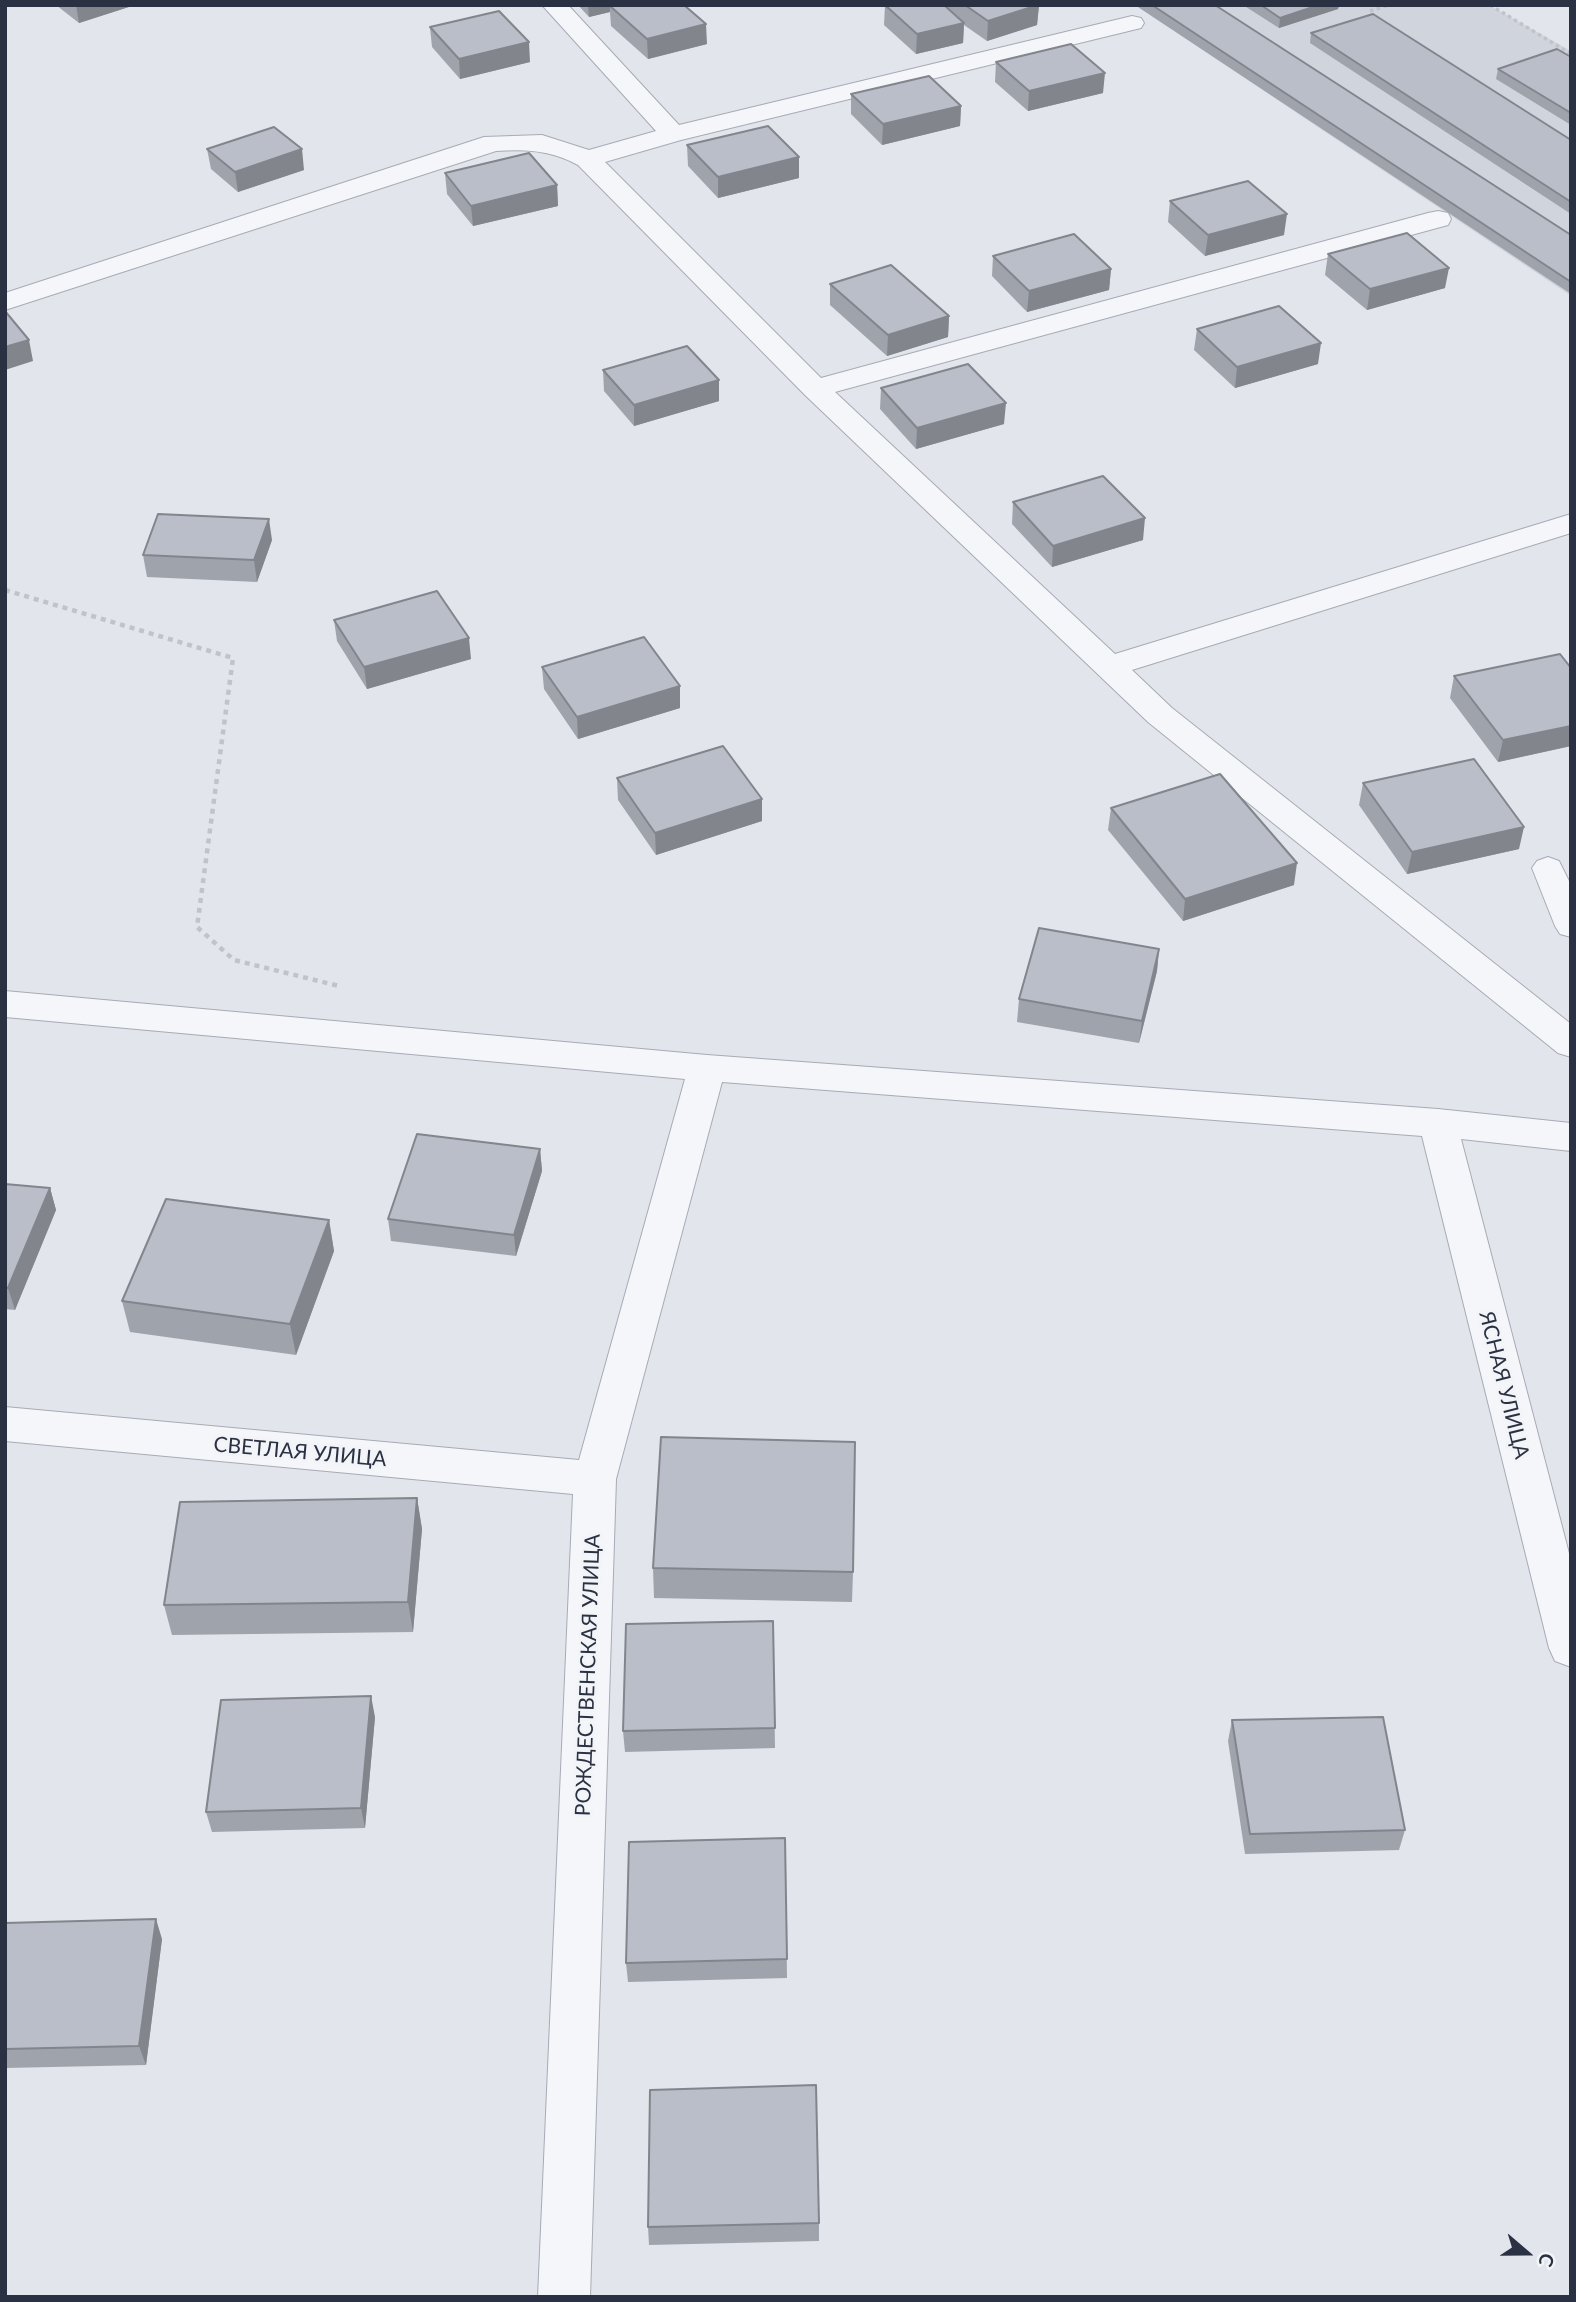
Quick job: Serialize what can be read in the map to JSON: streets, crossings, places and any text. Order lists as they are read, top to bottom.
{
  "streets": {
    "street": ["ЯСНАЯ УЛИЦА", "СВЕТЛАЯ УЛИЦА", "РОЖДЕСТВЕНСКАЯ УЛИЦА"]
  },
  "crossings": [
    ["СВЕТЛАЯ УЛИЦА", "РОЖДЕСТВЕНСКАЯ УЛИЦА"]
  ],
  "north": "right"
}
